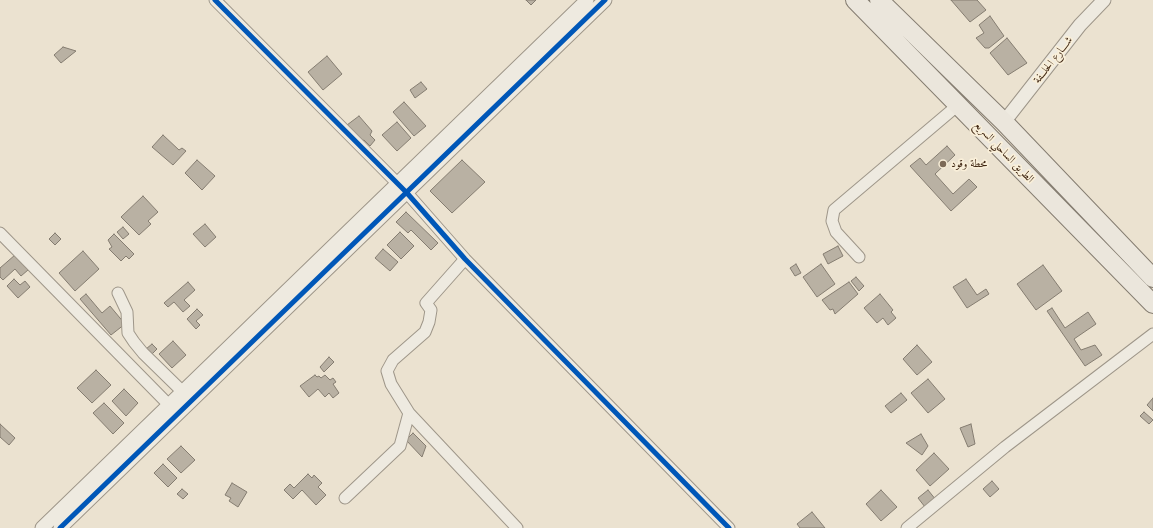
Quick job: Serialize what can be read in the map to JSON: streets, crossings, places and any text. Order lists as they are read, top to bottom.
{
  "streets": {
    "highway": ["الطريق الساحلي السريع"],
    "street": ["شــــارع الحلـــفة"]
  },
  "crossings": [
    ["شــــارع الحلـــفة", "الطريق الساحلي السريع"]
  ],
  "places": ["محطة وقود"]
}
